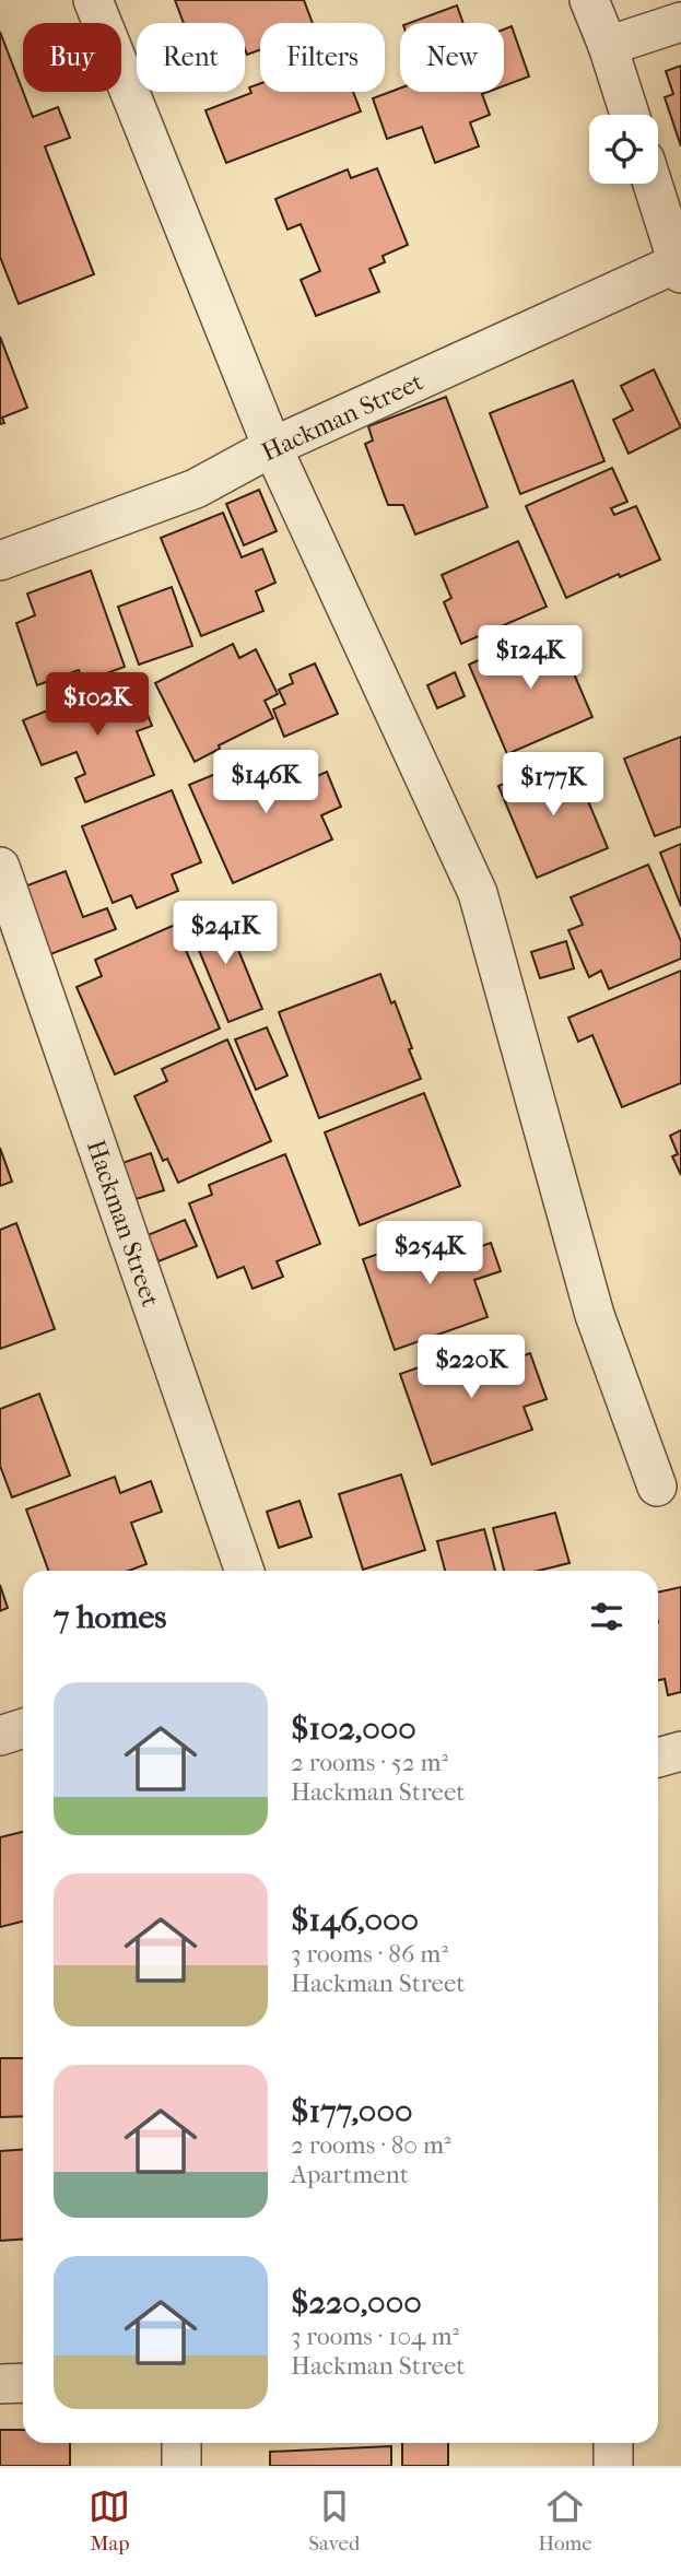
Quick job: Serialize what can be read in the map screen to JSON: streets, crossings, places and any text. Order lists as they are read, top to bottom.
{
  "streets": {
    "street": ["Hackman Street"]
  },
  "page": {
    "chip": [
      "Buy",
      "Rent",
      "Filters",
      "New"
    ],
    "price": [
      "$124K",
      "$102K",
      "$146K",
      "$177K",
      "$241K",
      "$254K",
      "$220K"
    ],
    "heading": "7 homes",
    "list": [
      {
        "name": "$102,000",
        "note": "2 rooms · 52 m² · Hackman Street"
      },
      {
        "name": "$146,000",
        "note": "3 rooms · 86 m² · Hackman Street"
      },
      {
        "name": "$177,000",
        "note": "2 rooms · 80 m² · Apartment"
      },
      {
        "name": "$220,000",
        "note": "3 rooms · 104 m² · Hackman Street"
      }
    ],
    "tabs": ["Map", "Saved", "Home"]
  }
}
